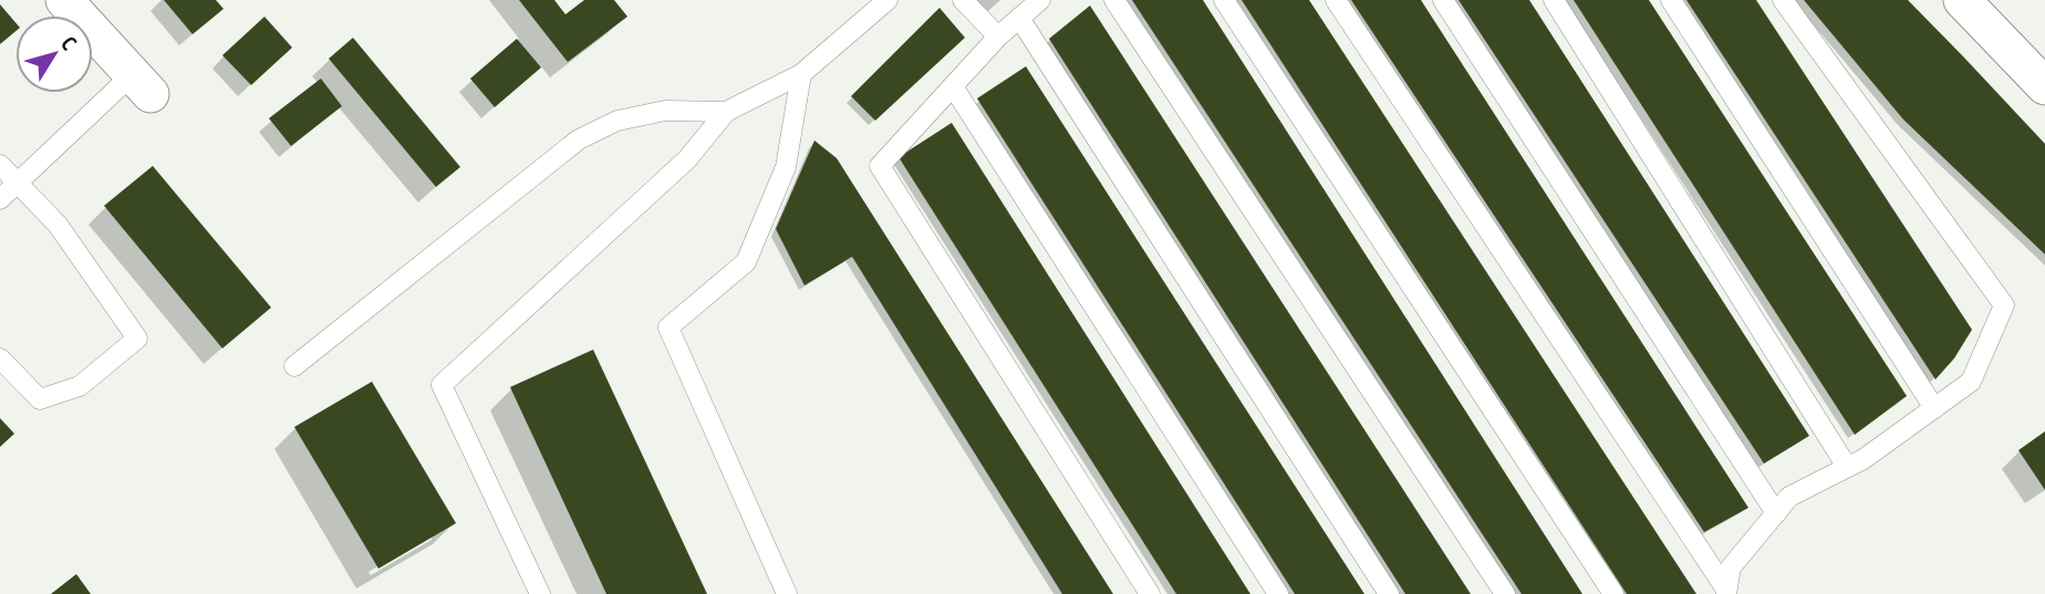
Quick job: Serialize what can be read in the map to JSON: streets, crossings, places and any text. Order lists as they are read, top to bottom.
{
  "north": "top right"
}
